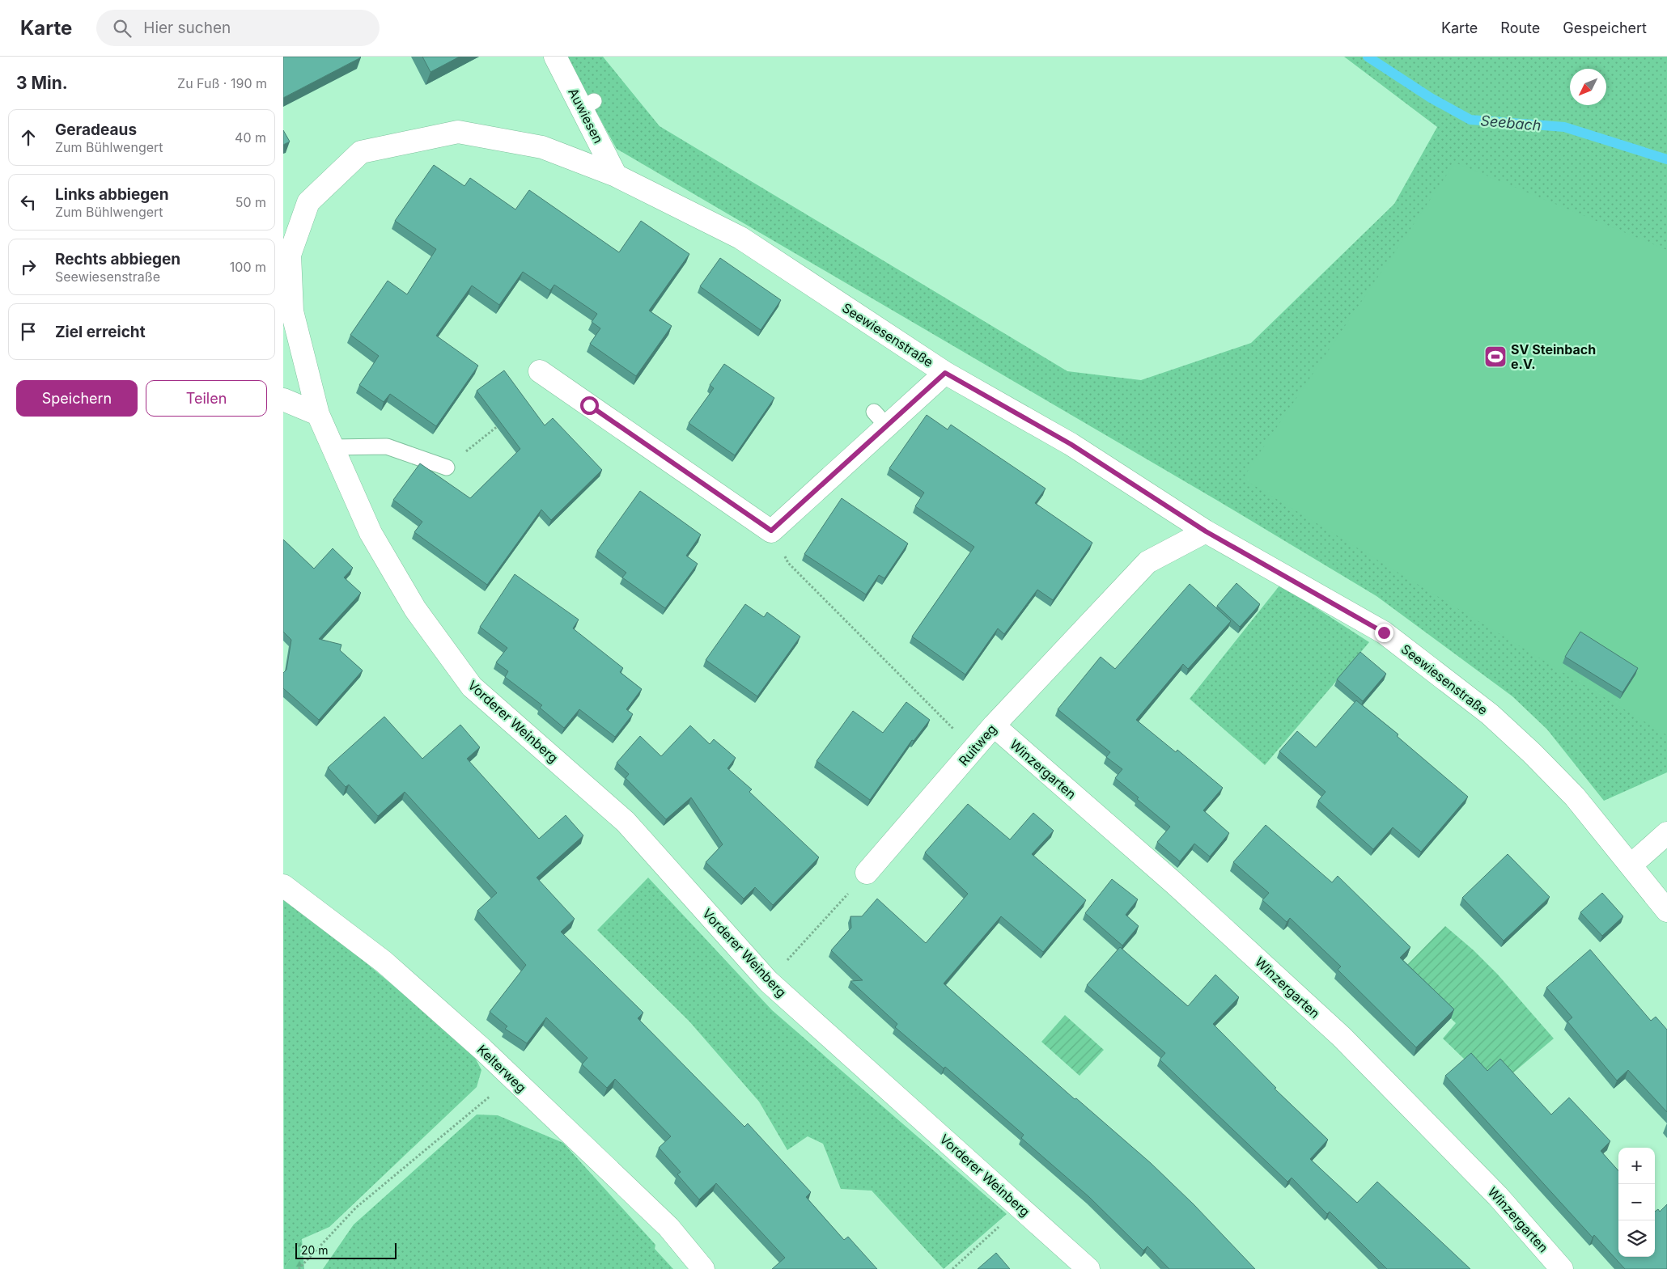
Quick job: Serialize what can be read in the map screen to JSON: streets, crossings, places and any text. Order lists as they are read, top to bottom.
{
  "streets": {
    "street": [
      "Auwiesen",
      "Seewiesenstraße",
      "Vorderer Weinberg",
      "Ruitweg",
      "Winzergarten",
      "Kelterweg"
    ]
  },
  "crossings": [
    ["Auwiesen", "Seewiesenstraße"],
    ["Seewiesenstraße", "Vorderer Weinberg"],
    ["Seewiesenstraße", "Ruitweg"],
    ["Ruitweg", "Winzergarten"]
  ],
  "water": ["Seebach"],
  "places": {
    "sports": ["SV Steinbach e.V."]
  },
  "scale_bar": "20 m",
  "north": "bottom left",
  "page": {
    "header": "Karte",
    "search": "Hier suchen",
    "nav": ["Karte", "Route", "Gespeichert"],
    "heading": ["3 Min.", "Zu Fuß · 190 m"],
    "list": [
      ["Geradeaus", "Zum Bühlwengert", "40 m"],
      ["Links abbiegen", "Zum Bühlwengert", "50 m"],
      ["Rechts abbiegen", "Seewiesenstraße", "100 m"],
      "Ziel erreicht"
    ],
    "buttons": ["Speichern", "Teilen"],
    "map_buttons": ["+", "−"],
    "scale": "20 m"
  }
}
